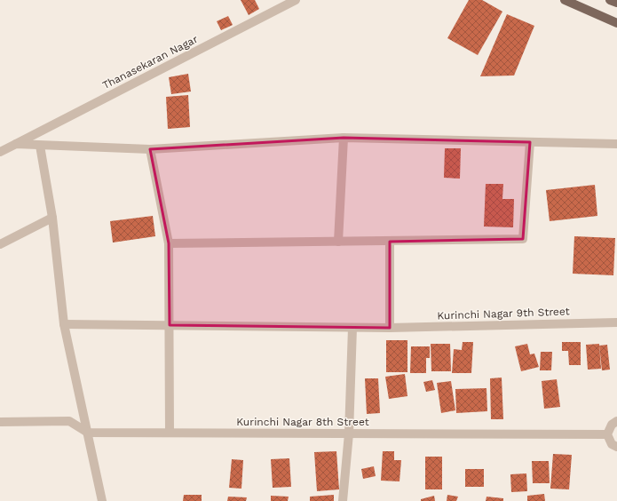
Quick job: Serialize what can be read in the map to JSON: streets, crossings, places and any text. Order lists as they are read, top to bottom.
{
  "streets": {
    "street": ["Thanasekaran Nagar", "Kurinchi Nagar 9th Street", "Kurinchi Nagar 8th Street"]
  }
}
